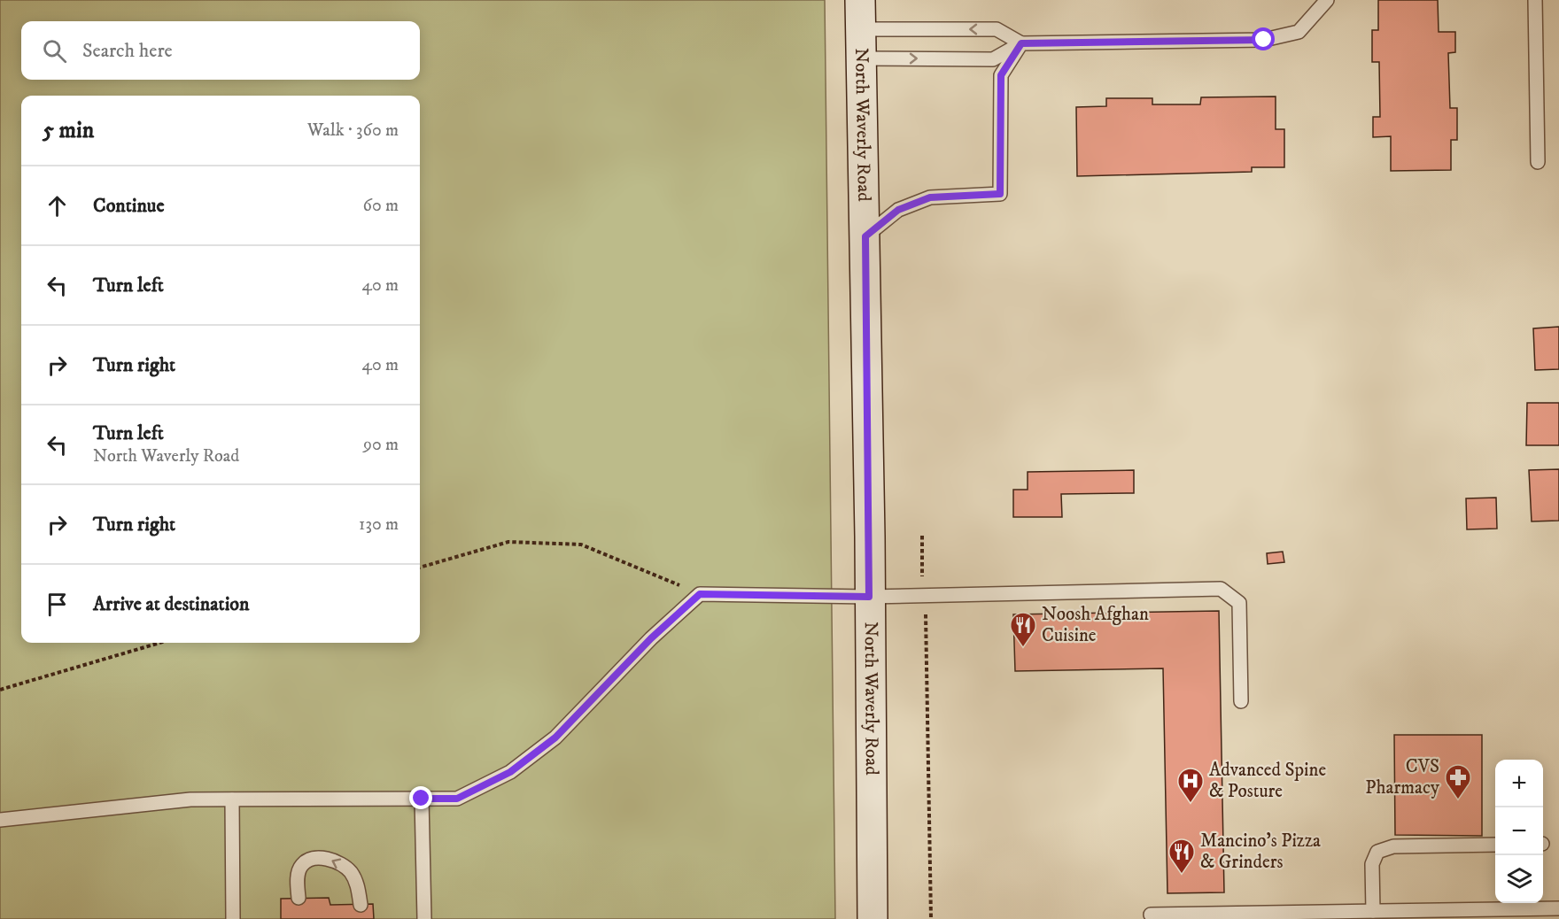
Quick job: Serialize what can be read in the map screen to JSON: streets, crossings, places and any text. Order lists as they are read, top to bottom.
{
  "streets": {
    "main road": ["North Waverly Road"]
  },
  "places": {
    "restaurant": ["Noosh Afghan Cuisine", "Mancino's Pizza & Grinders"],
    "pharmacy": ["CVS Pharmacy"],
    "hospital": ["Advanced Spine & Posture"]
  },
  "page": {
    "search": "Search here",
    "heading": ["5 min", "Walk · 360 m"],
    "list": [
      ["Continue", "60 m"],
      ["Turn left", "40 m"],
      ["Turn right", "40 m"],
      ["Turn left", "North Waverly Road", "90 m"],
      ["Turn right", "130 m"],
      "Arrive at destination"
    ],
    "map_buttons": ["+", "−"]
  }
}
